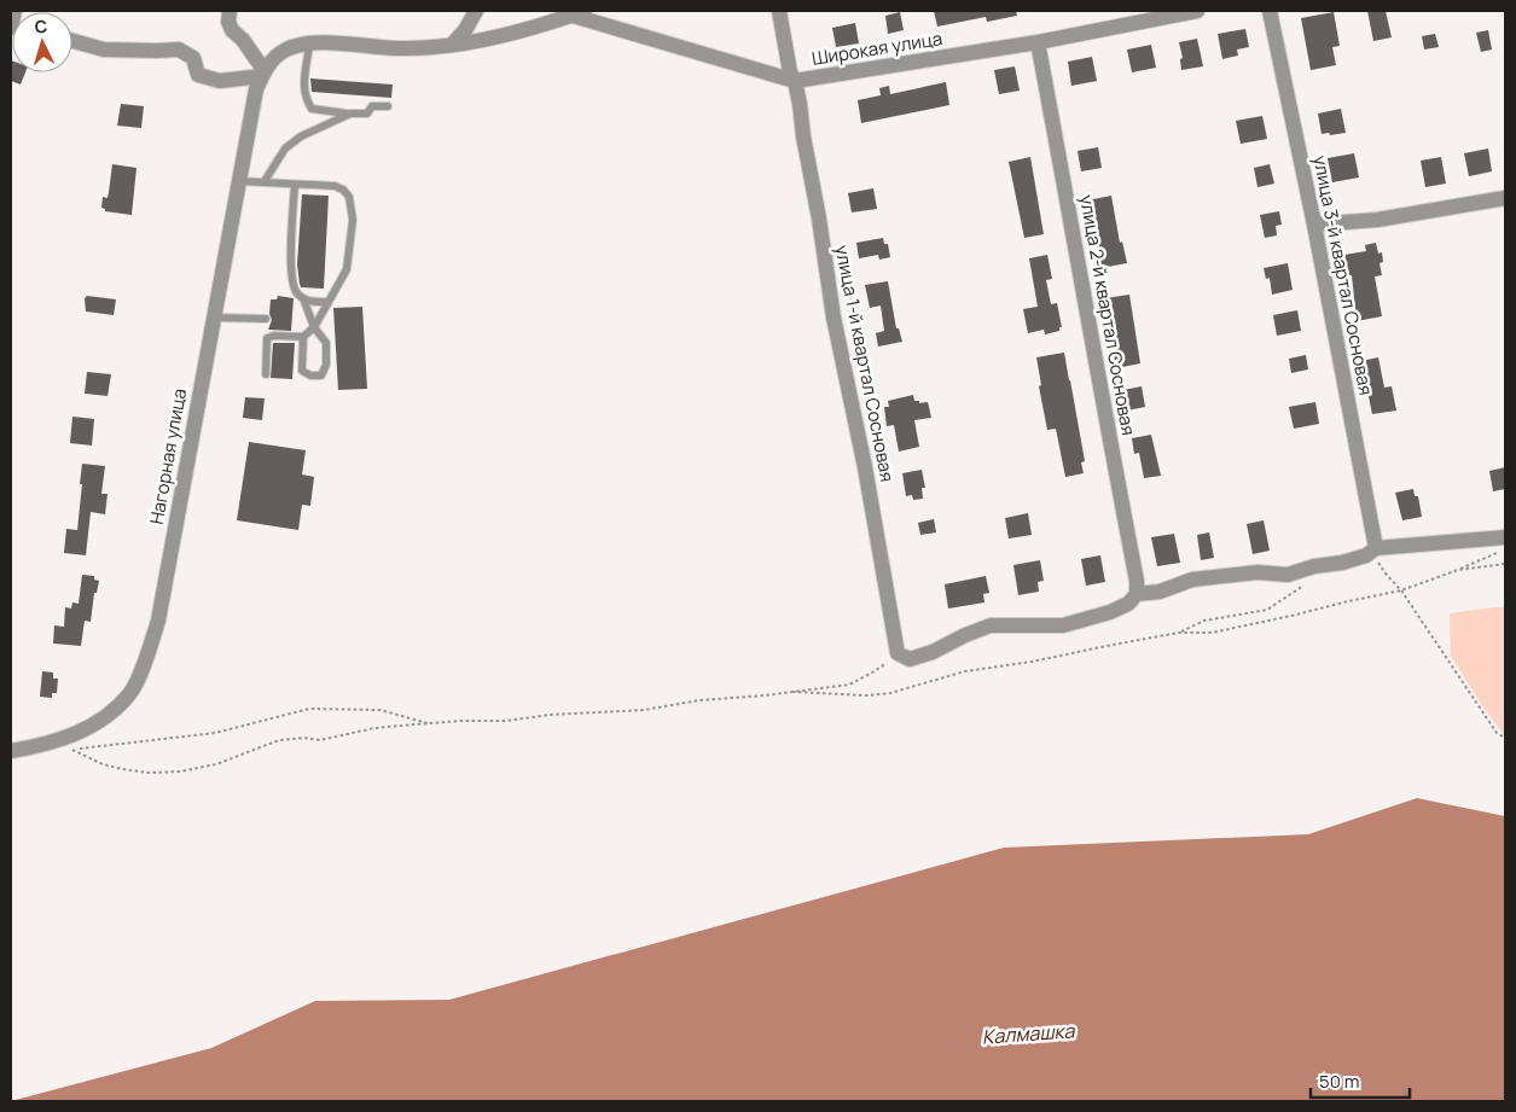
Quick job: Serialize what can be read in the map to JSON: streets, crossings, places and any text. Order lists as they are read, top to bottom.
{
  "streets": {
    "street": [
      "Широкая улица",
      "улица 3-й квартал Сосновая",
      "улица 2-й квартал Сосновая",
      "улица 1-й квартал Сосновая",
      "Нагорная улица"
    ]
  },
  "crossings": [
    ["Широкая улица", "улица 2-й квартал Сосновая"],
    ["Широкая улица", "улица 1-й квартал Сосновая"]
  ],
  "water": ["Калмашка"],
  "scale_bar": "50 m",
  "north": "top"
}
